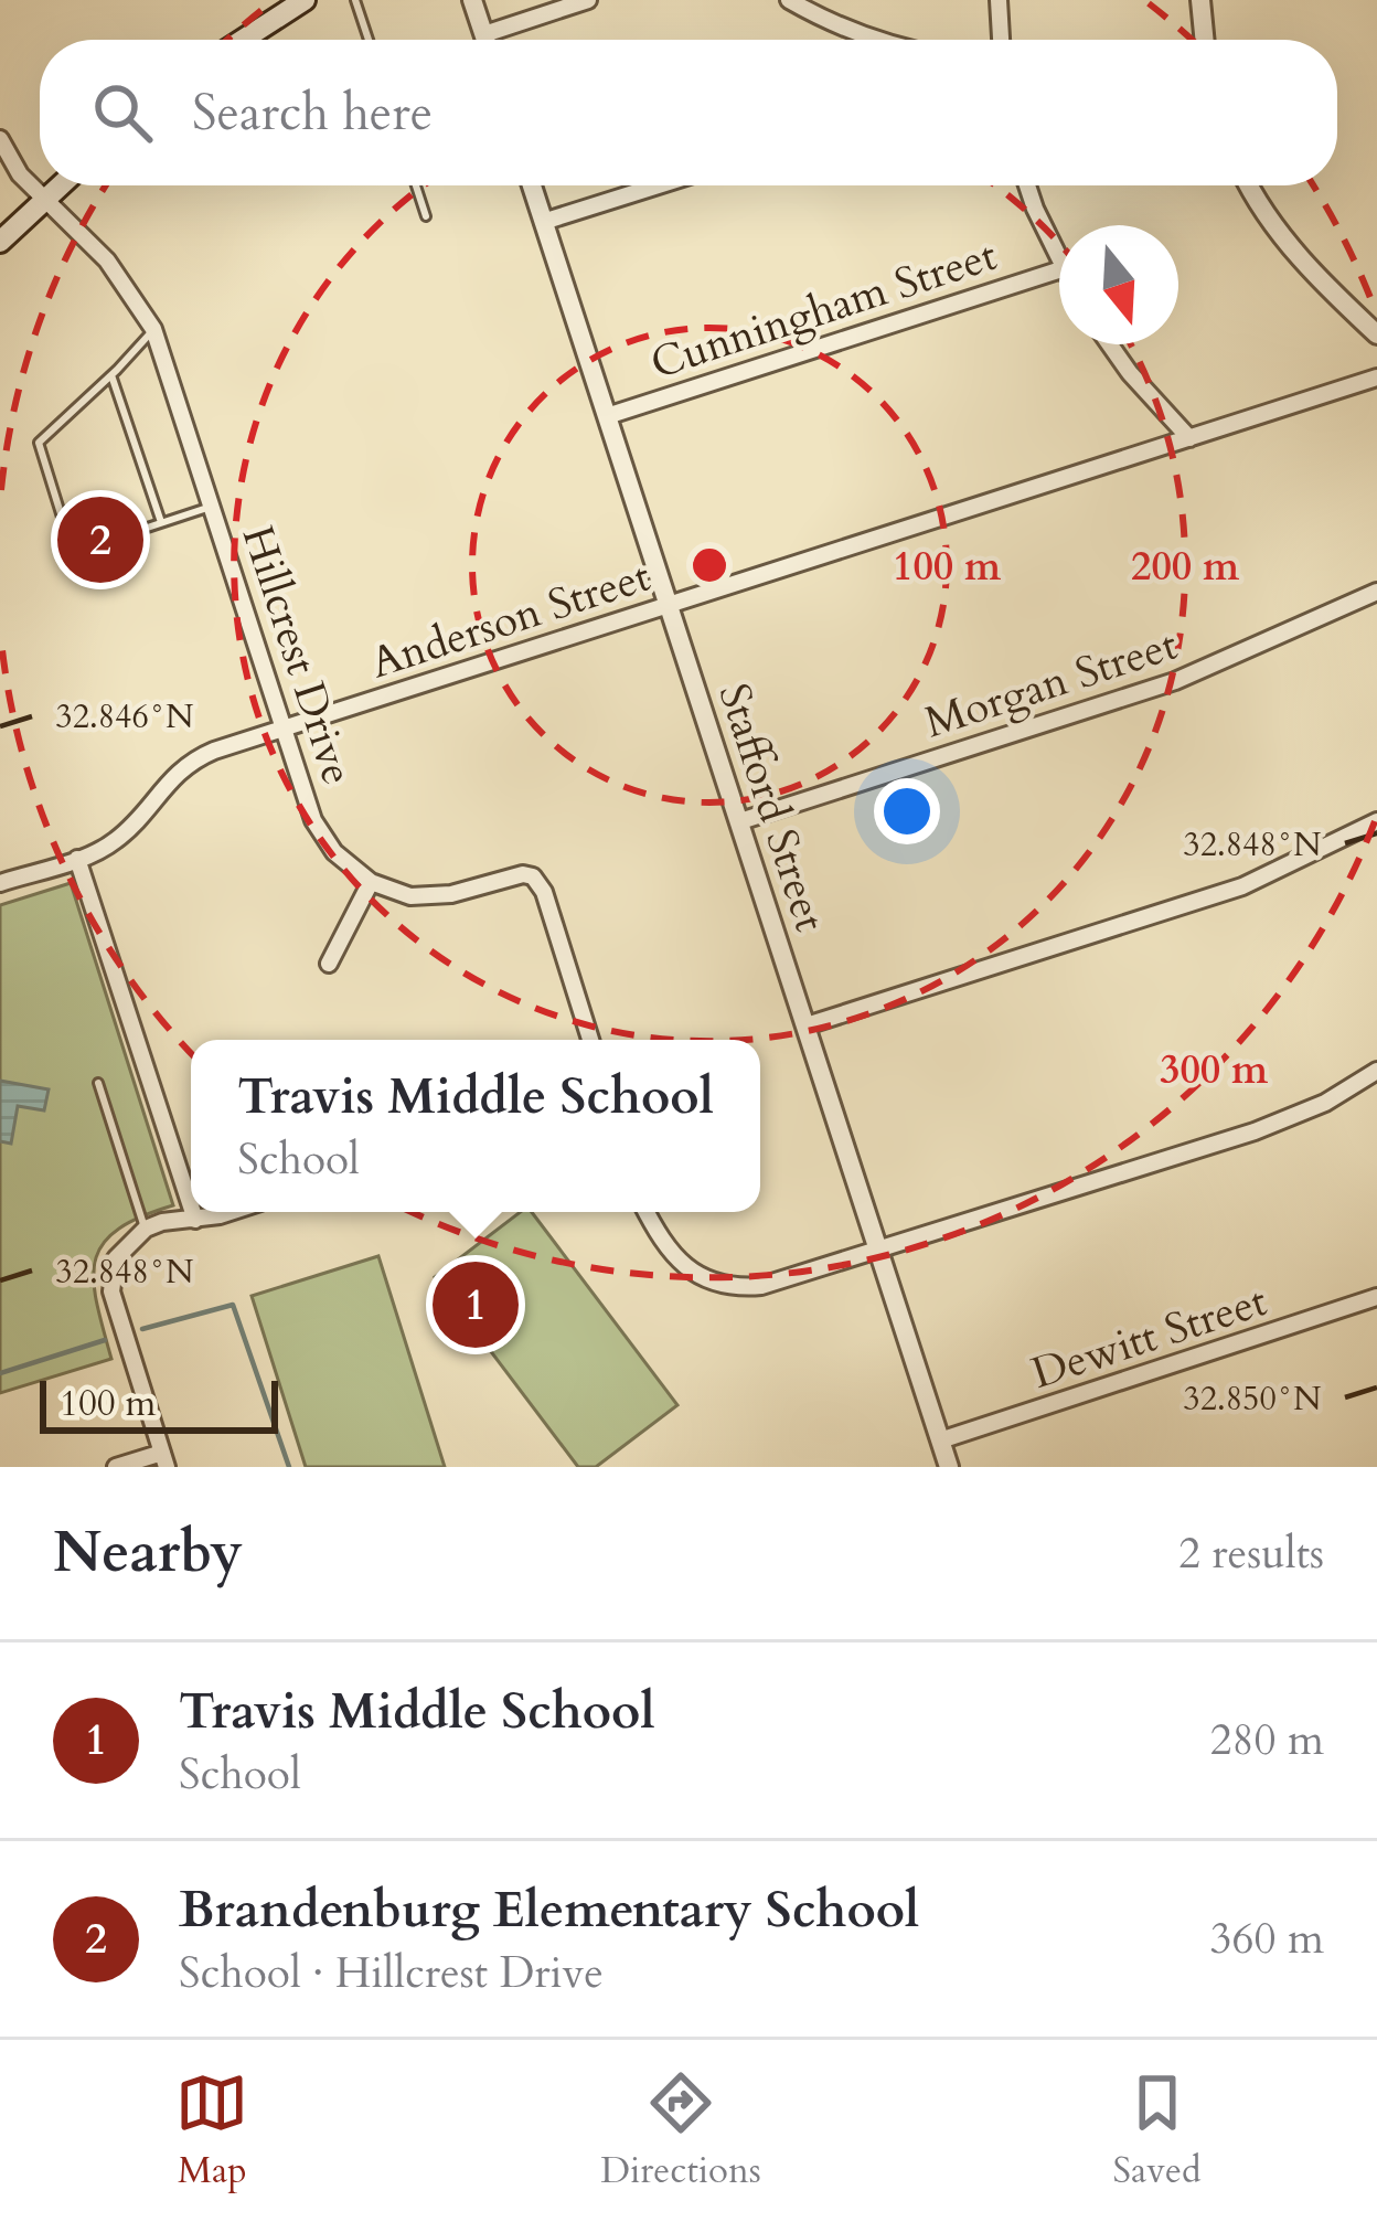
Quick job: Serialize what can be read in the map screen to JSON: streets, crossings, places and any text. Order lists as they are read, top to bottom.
{
  "streets": {
    "street": [
      "Cunningham Street",
      "Anderson Street",
      "Hillcrest Drive",
      "Morgan Street",
      "Stafford Street",
      "Dewitt Street"
    ]
  },
  "crossings": [
    ["Cunningham Street", "Stafford Street"],
    ["Anderson Street", "Hillcrest Drive"],
    ["Anderson Street", "Stafford Street"],
    ["Morgan Street", "Stafford Street"],
    ["Stafford Street", "Dewitt Street"]
  ],
  "scale_bar": "100 m",
  "north": "bottom",
  "page": {
    "search": "Search here",
    "pins": ["2", "1"],
    "popup": ["Travis Middle School", "School"],
    "scale": "100 m",
    "heading": ["Nearby", "2 results"],
    "list": [
      {
        "mark": "1",
        "name": "Travis Middle School",
        "note": "School",
        "value": "280 m"
      },
      {
        "mark": "2",
        "name": "Brandenburg Elementary School",
        "note": "School · Hillcrest Drive",
        "value": "360 m"
      }
    ],
    "nav": ["Map", "Directions", "Saved"]
  },
  "coordinates": ["32.846°N", "32.848°N", "32.850°N"],
  "rings": ["100 m", "200 m", "300 m"]
}
